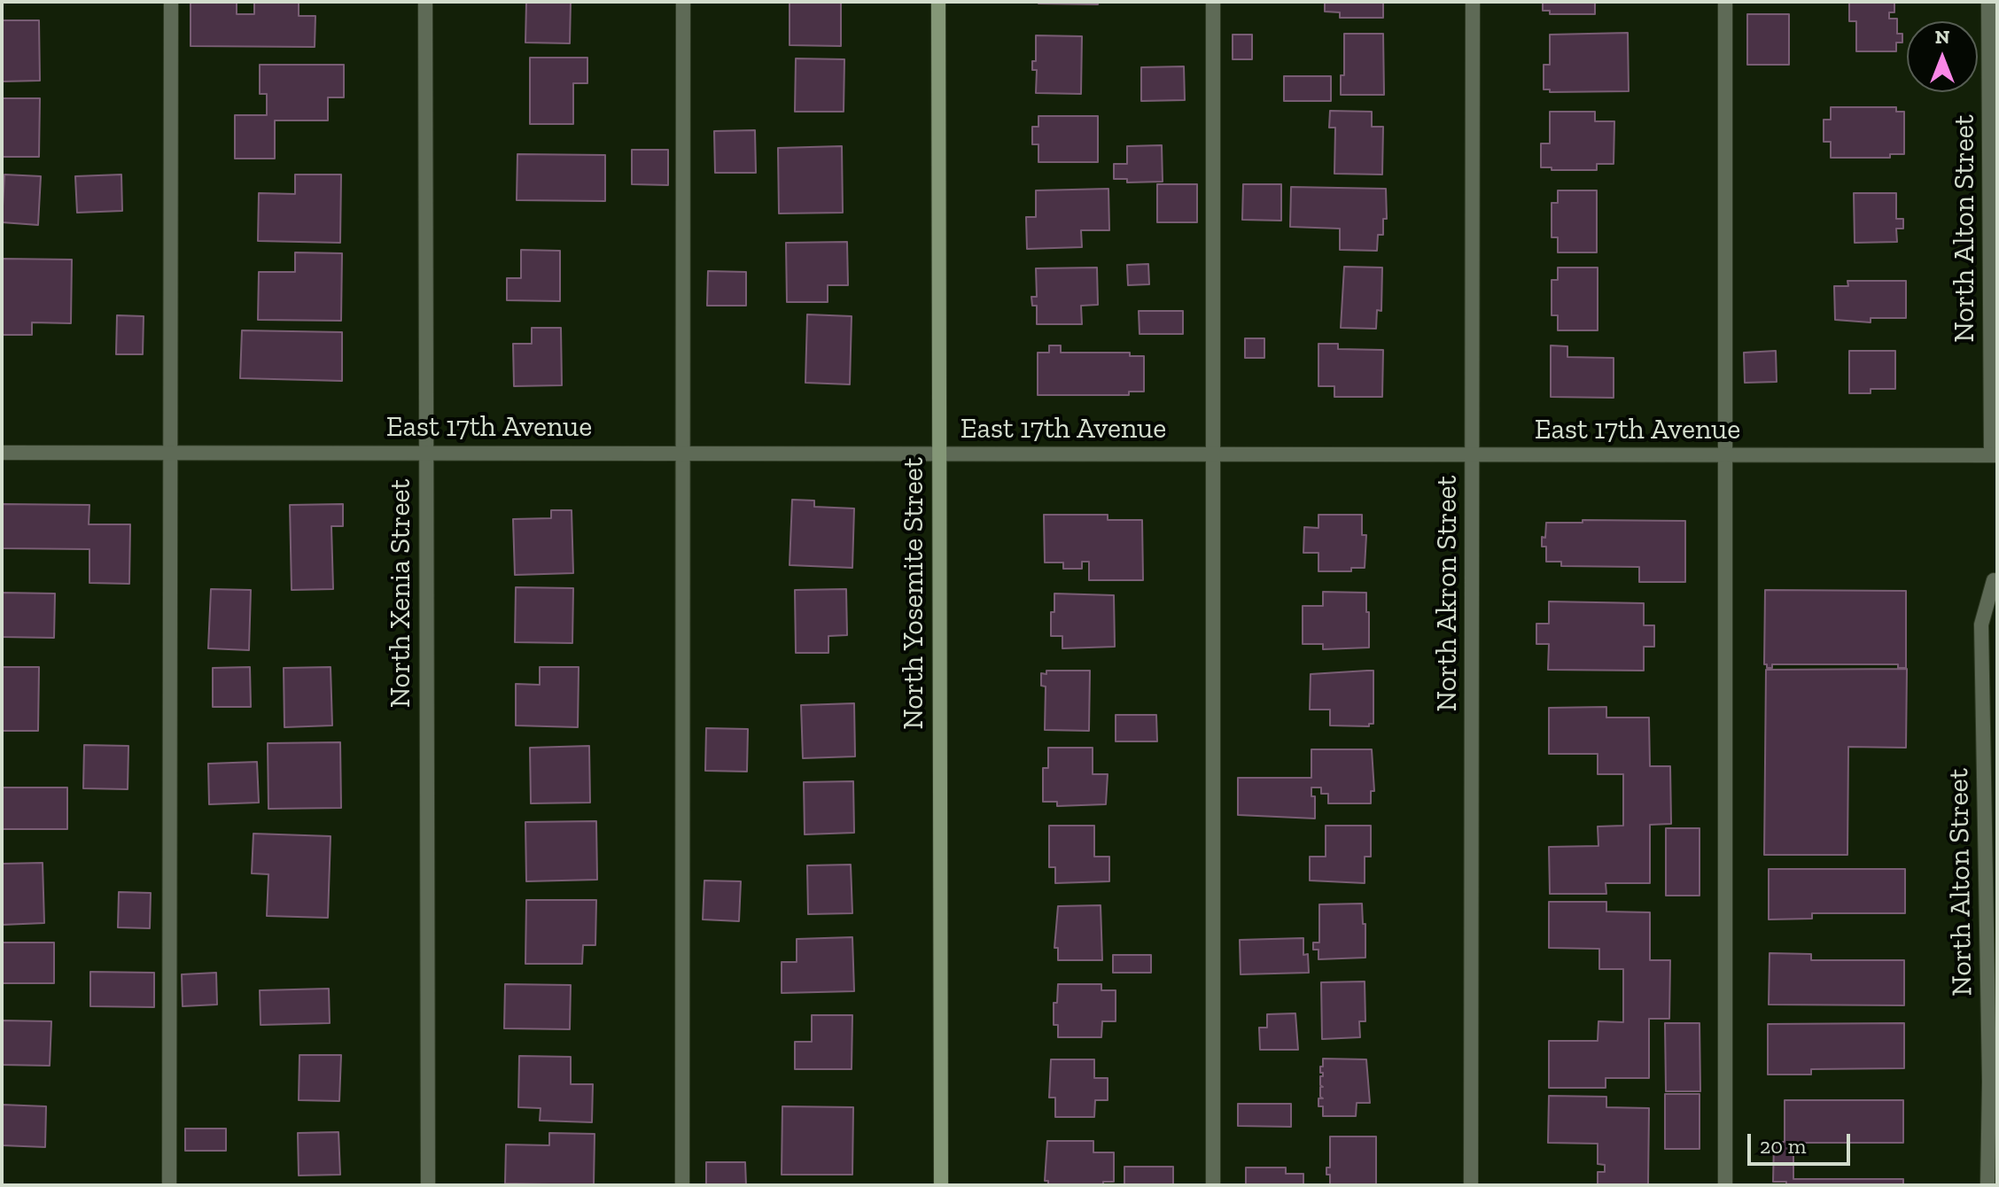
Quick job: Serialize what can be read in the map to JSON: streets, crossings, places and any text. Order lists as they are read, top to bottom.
{
  "streets": {
    "main road": ["North Yosemite Street"],
    "street": [
      "North Alton Street",
      "East 17th Avenue",
      "North Xenia Street",
      "North Akron Street"
    ]
  },
  "crossings": [
    ["North Alton Street", "East 17th Avenue"],
    ["East 17th Avenue", "North Xenia Street"],
    ["East 17th Avenue", "North Yosemite Street"],
    ["East 17th Avenue", "North Akron Street"]
  ],
  "scale_bar": "20 m",
  "north": "top"
}
